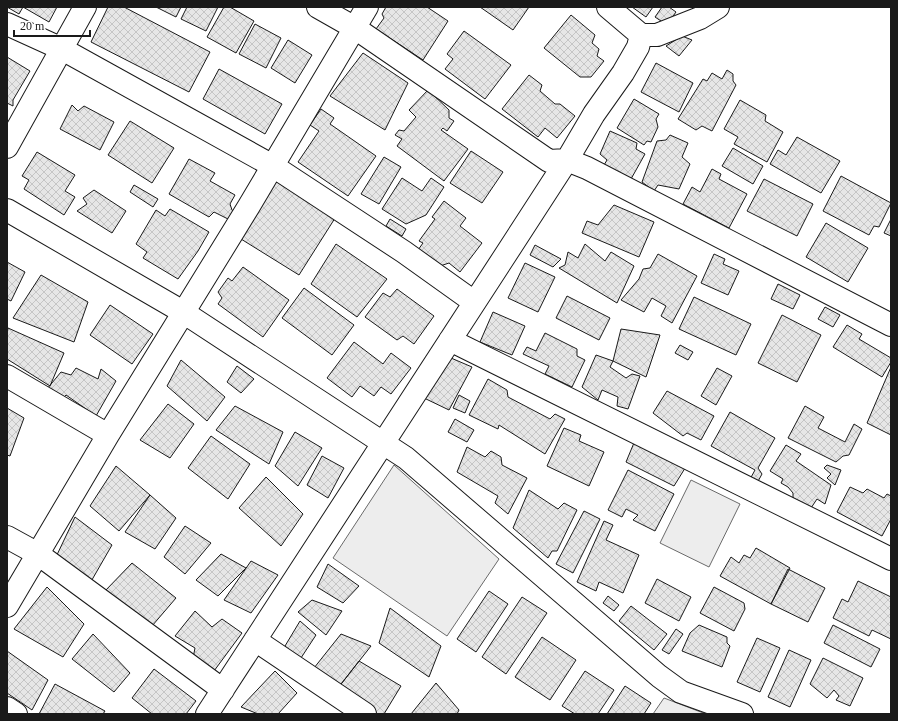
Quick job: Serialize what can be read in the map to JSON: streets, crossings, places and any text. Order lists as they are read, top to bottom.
{
  "scale_bar": "20 m"
}
